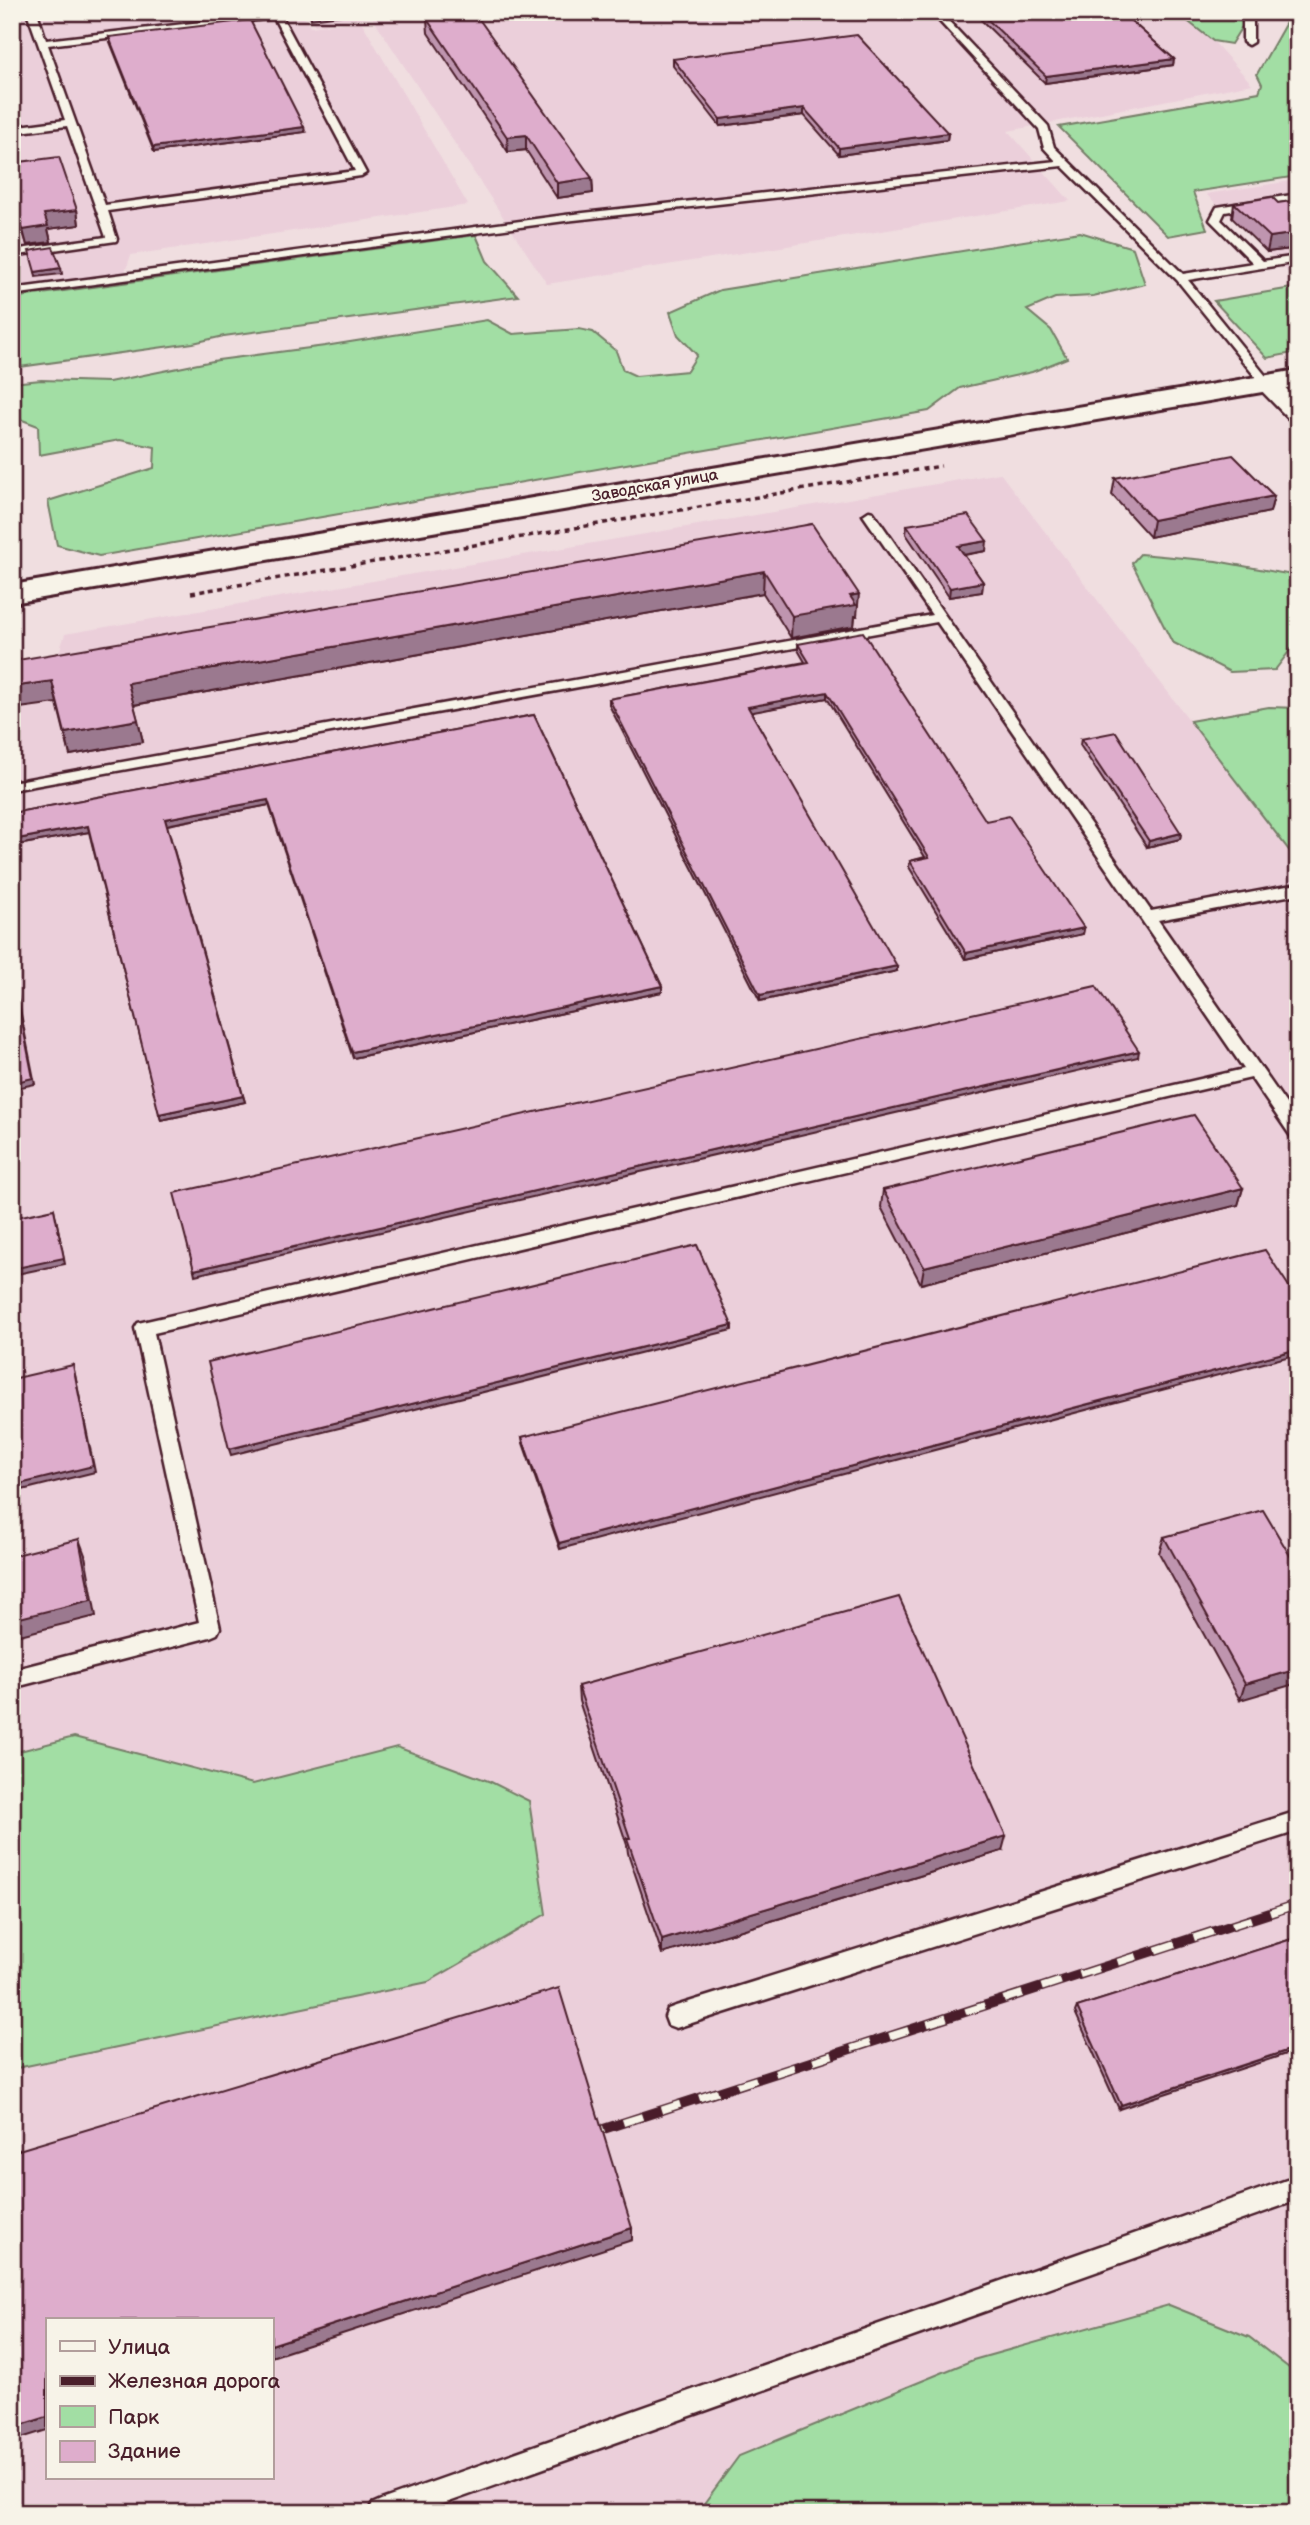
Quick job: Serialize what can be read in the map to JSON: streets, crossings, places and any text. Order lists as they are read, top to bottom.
{
  "streets": {
    "main road": ["Заводская улица"]
  },
  "legend": [
    "Улица",
    "Железная дорога",
    "Парк",
    "Здание"
  ]
}
